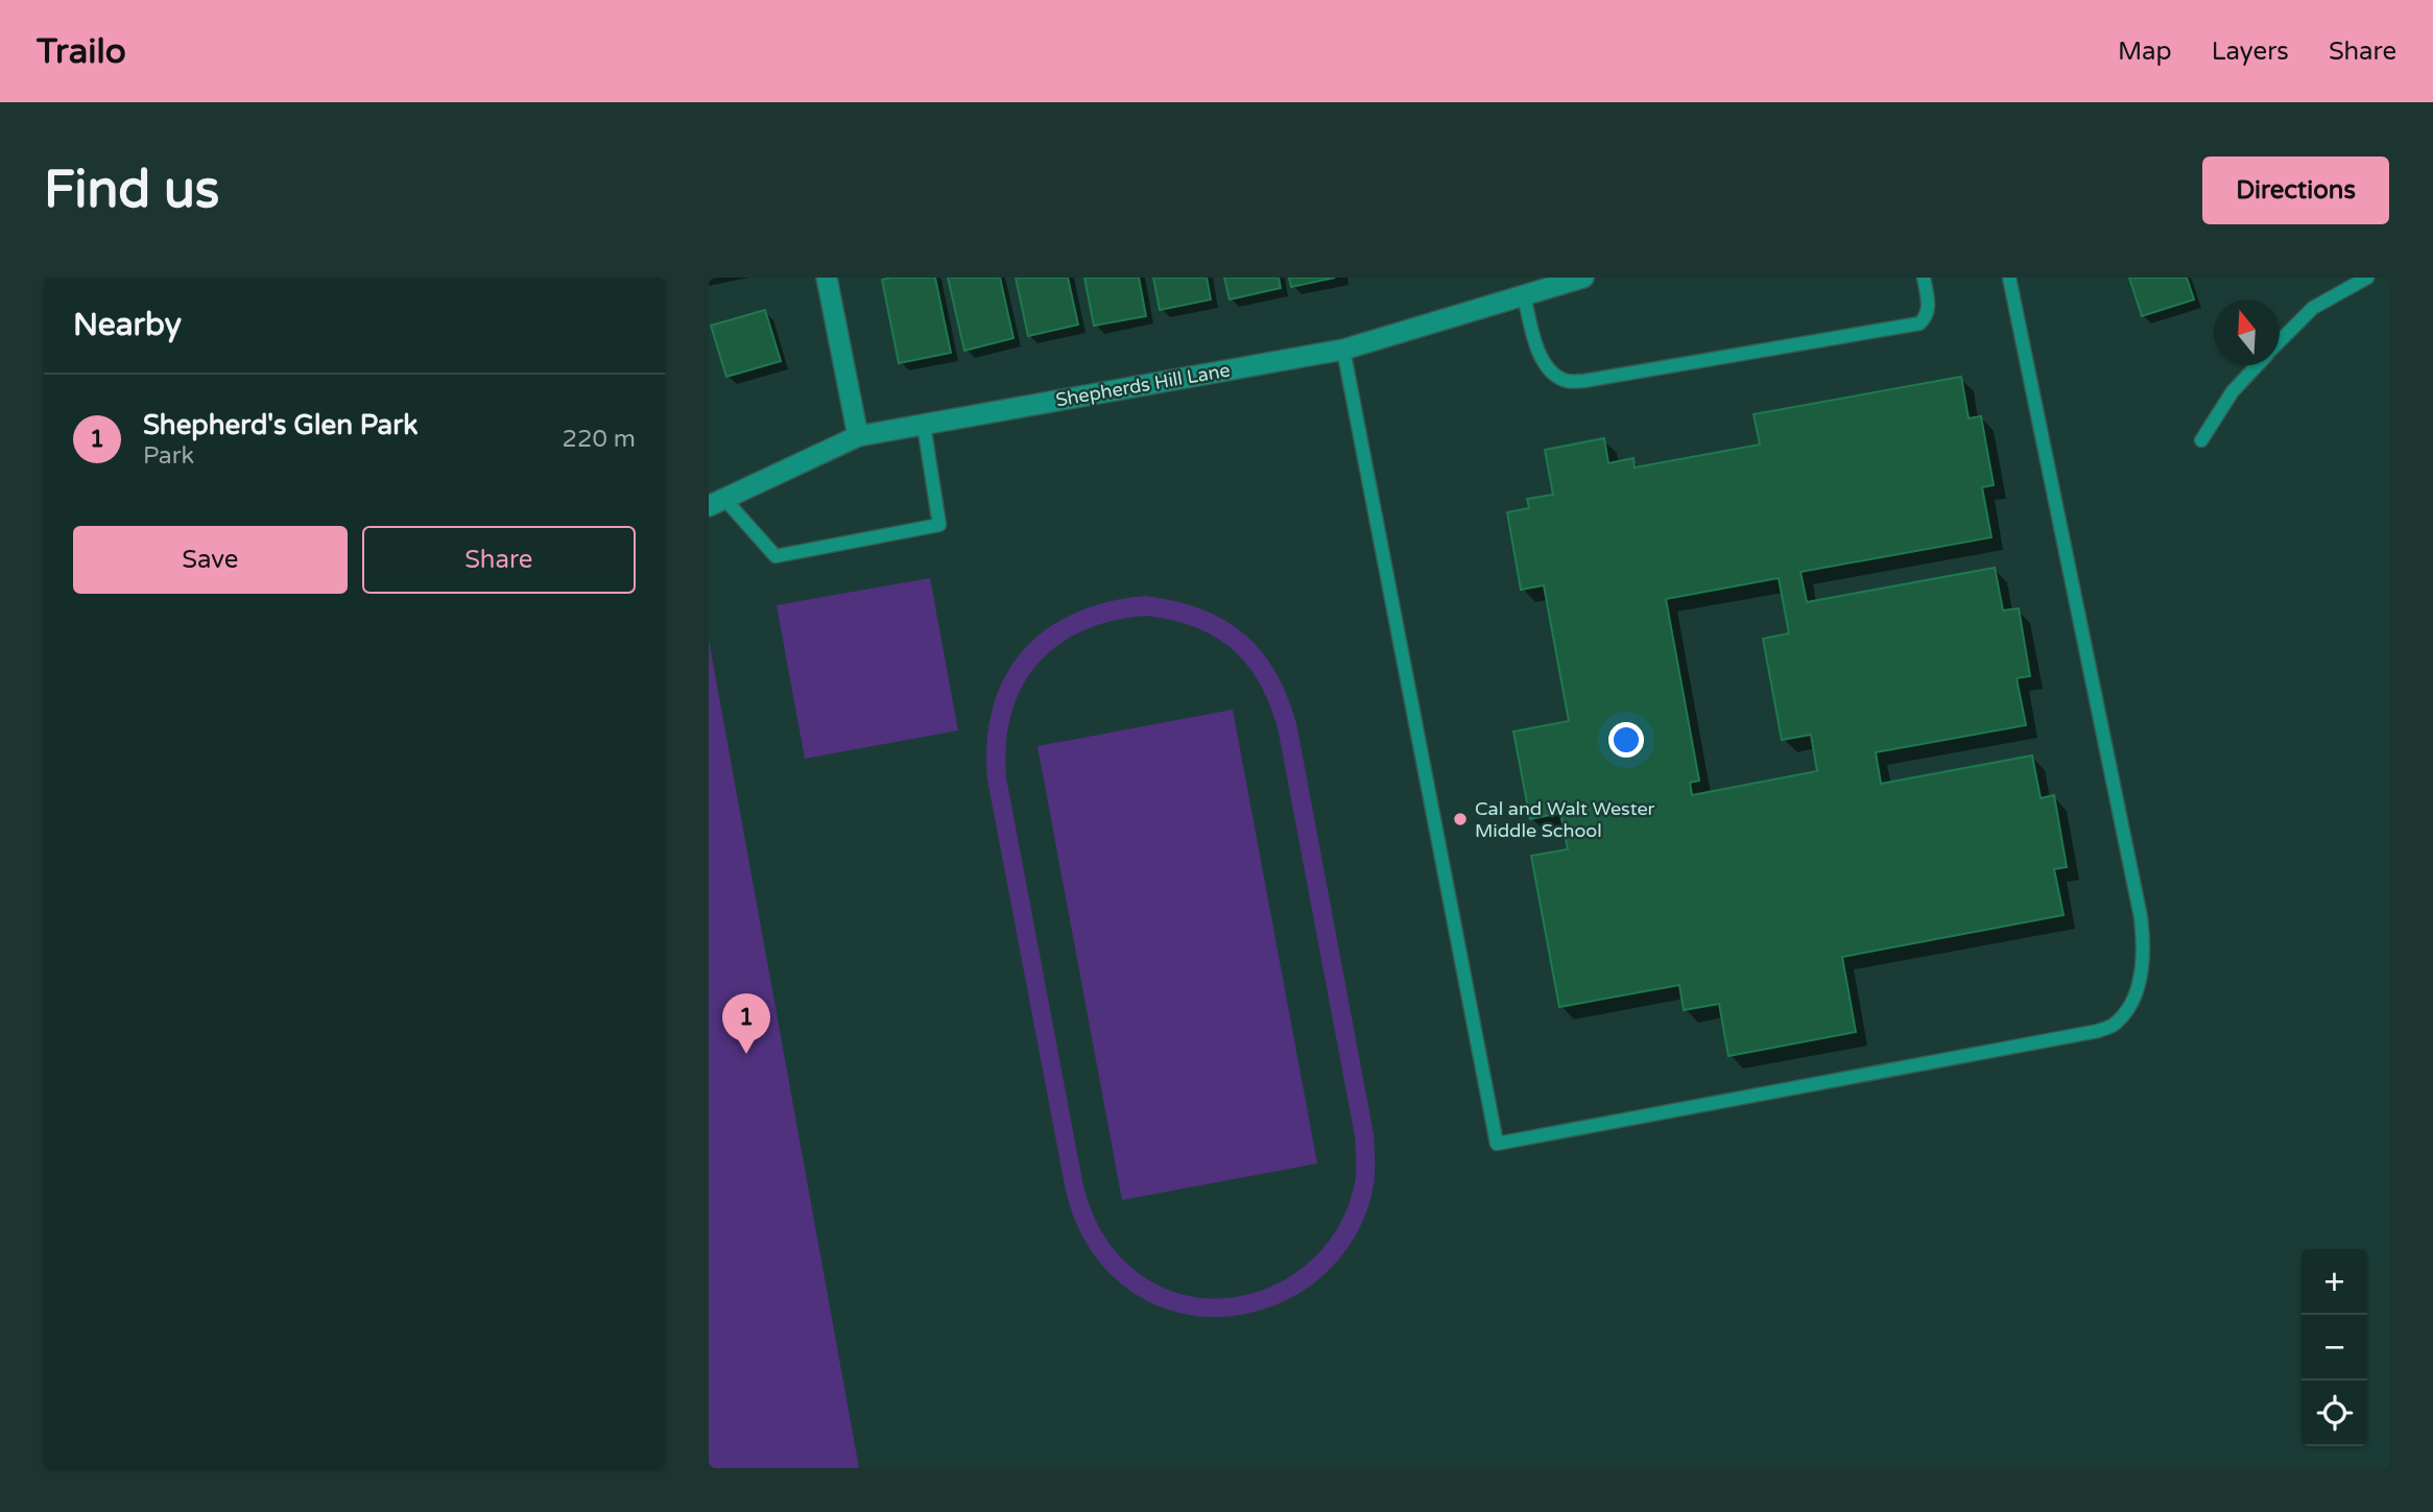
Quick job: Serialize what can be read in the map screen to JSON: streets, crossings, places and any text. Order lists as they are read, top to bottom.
{
  "streets": {
    "street": ["Shepherds Hill Lane"]
  },
  "places": ["Cal and Walt Wester Middle School"],
  "north": "top",
  "page": {
    "header": "Trailo",
    "nav": ["Map", "Layers", "Share"],
    "buttons": [
      "Directions",
      ["Save", "Share"]
    ],
    "title": "Find us",
    "heading": "Nearby",
    "list": [
      {
        "mark": "1",
        "name": "Shepherd's Glen Park",
        "note": "Park",
        "value": "220 m"
      }
    ],
    "pins": "1",
    "map_buttons": ["+", "−"]
  }
}
